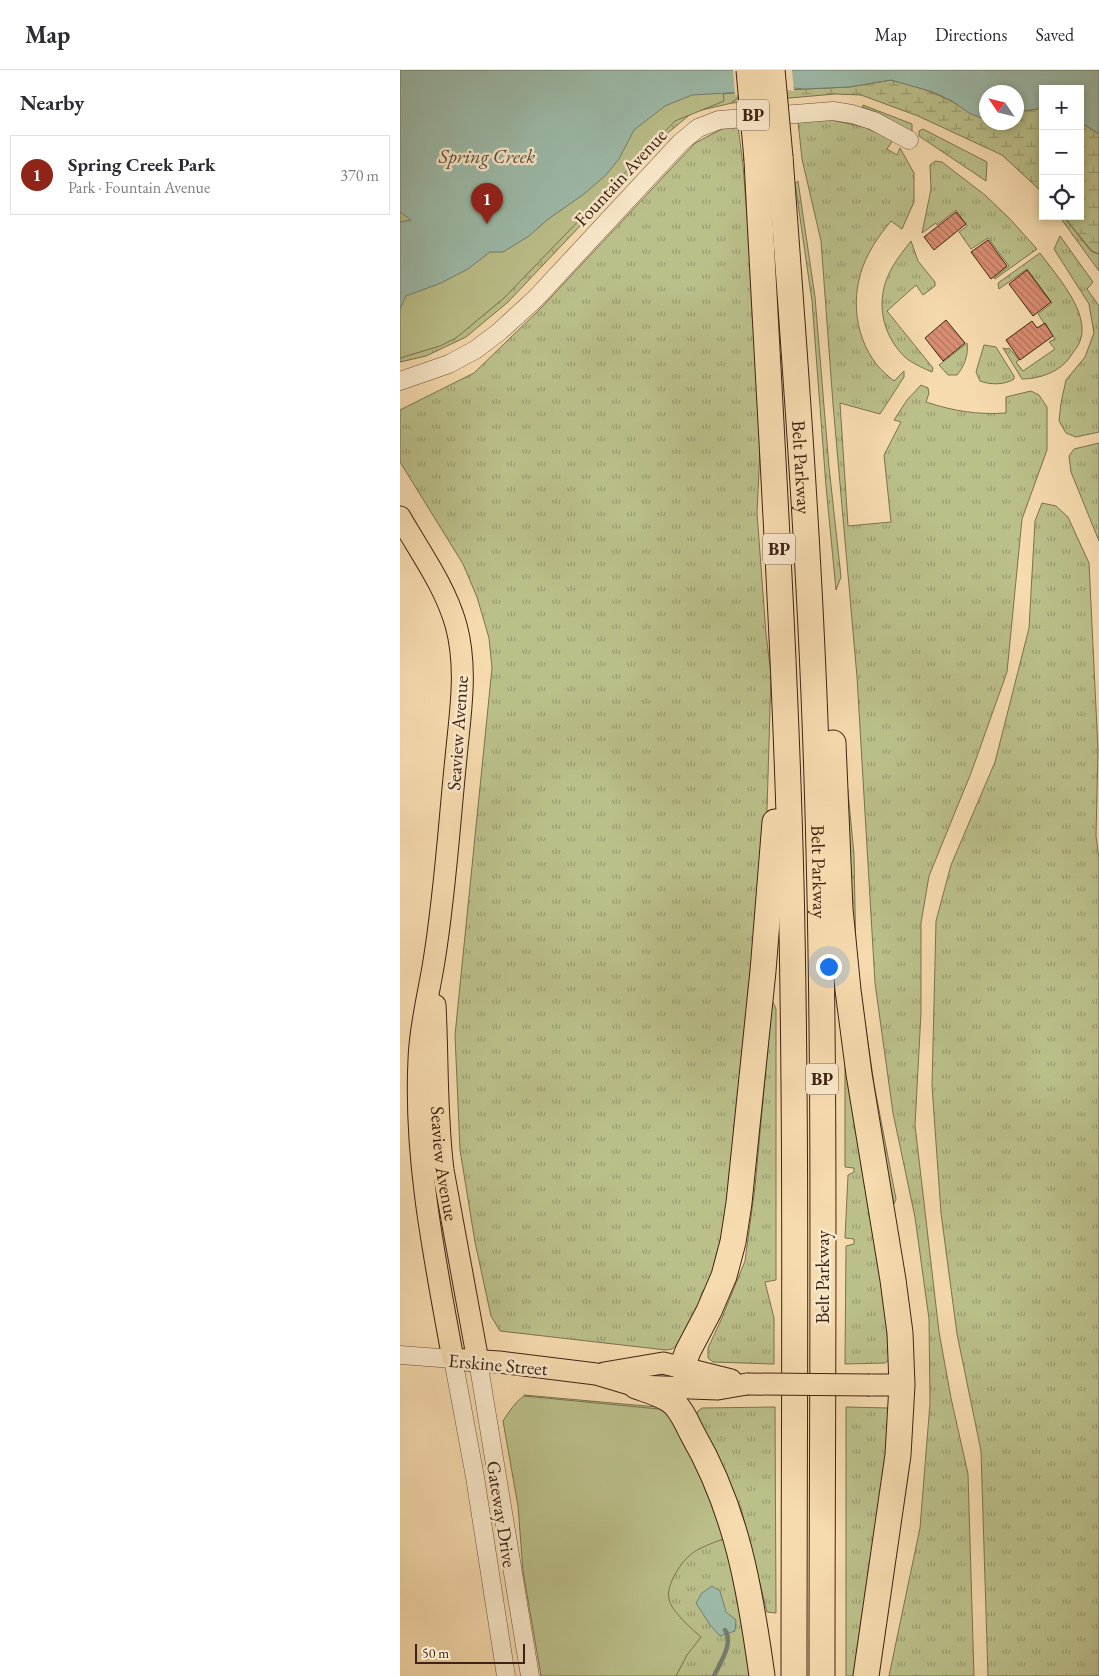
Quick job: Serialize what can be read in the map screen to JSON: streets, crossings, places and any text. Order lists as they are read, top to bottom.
{
  "streets": {
    "highway": ["BP", "Belt Parkway"],
    "main road": ["Seaview Avenue", "Erskine Street"],
    "street": ["Fountain Avenue", "Gateway Drive"]
  },
  "crossings": [
    ["Seaview Avenue", "Erskine Street"],
    ["Seaview Avenue", "Gateway Drive"],
    ["Erskine Street", "Gateway Drive"]
  ],
  "water": ["Spring Creek"],
  "scale_bar": "50 m",
  "north": "top left",
  "page": {
    "header": "Map",
    "nav": ["Map", "Directions", "Saved"],
    "heading": "Nearby",
    "map_buttons": ["+", "−"],
    "list": [
      {
        "mark": "1",
        "name": "Spring Creek Park",
        "note": "Park · Fountain Avenue",
        "value": "370 m"
      }
    ],
    "pins": "1",
    "scale": "50 m"
  }
}
